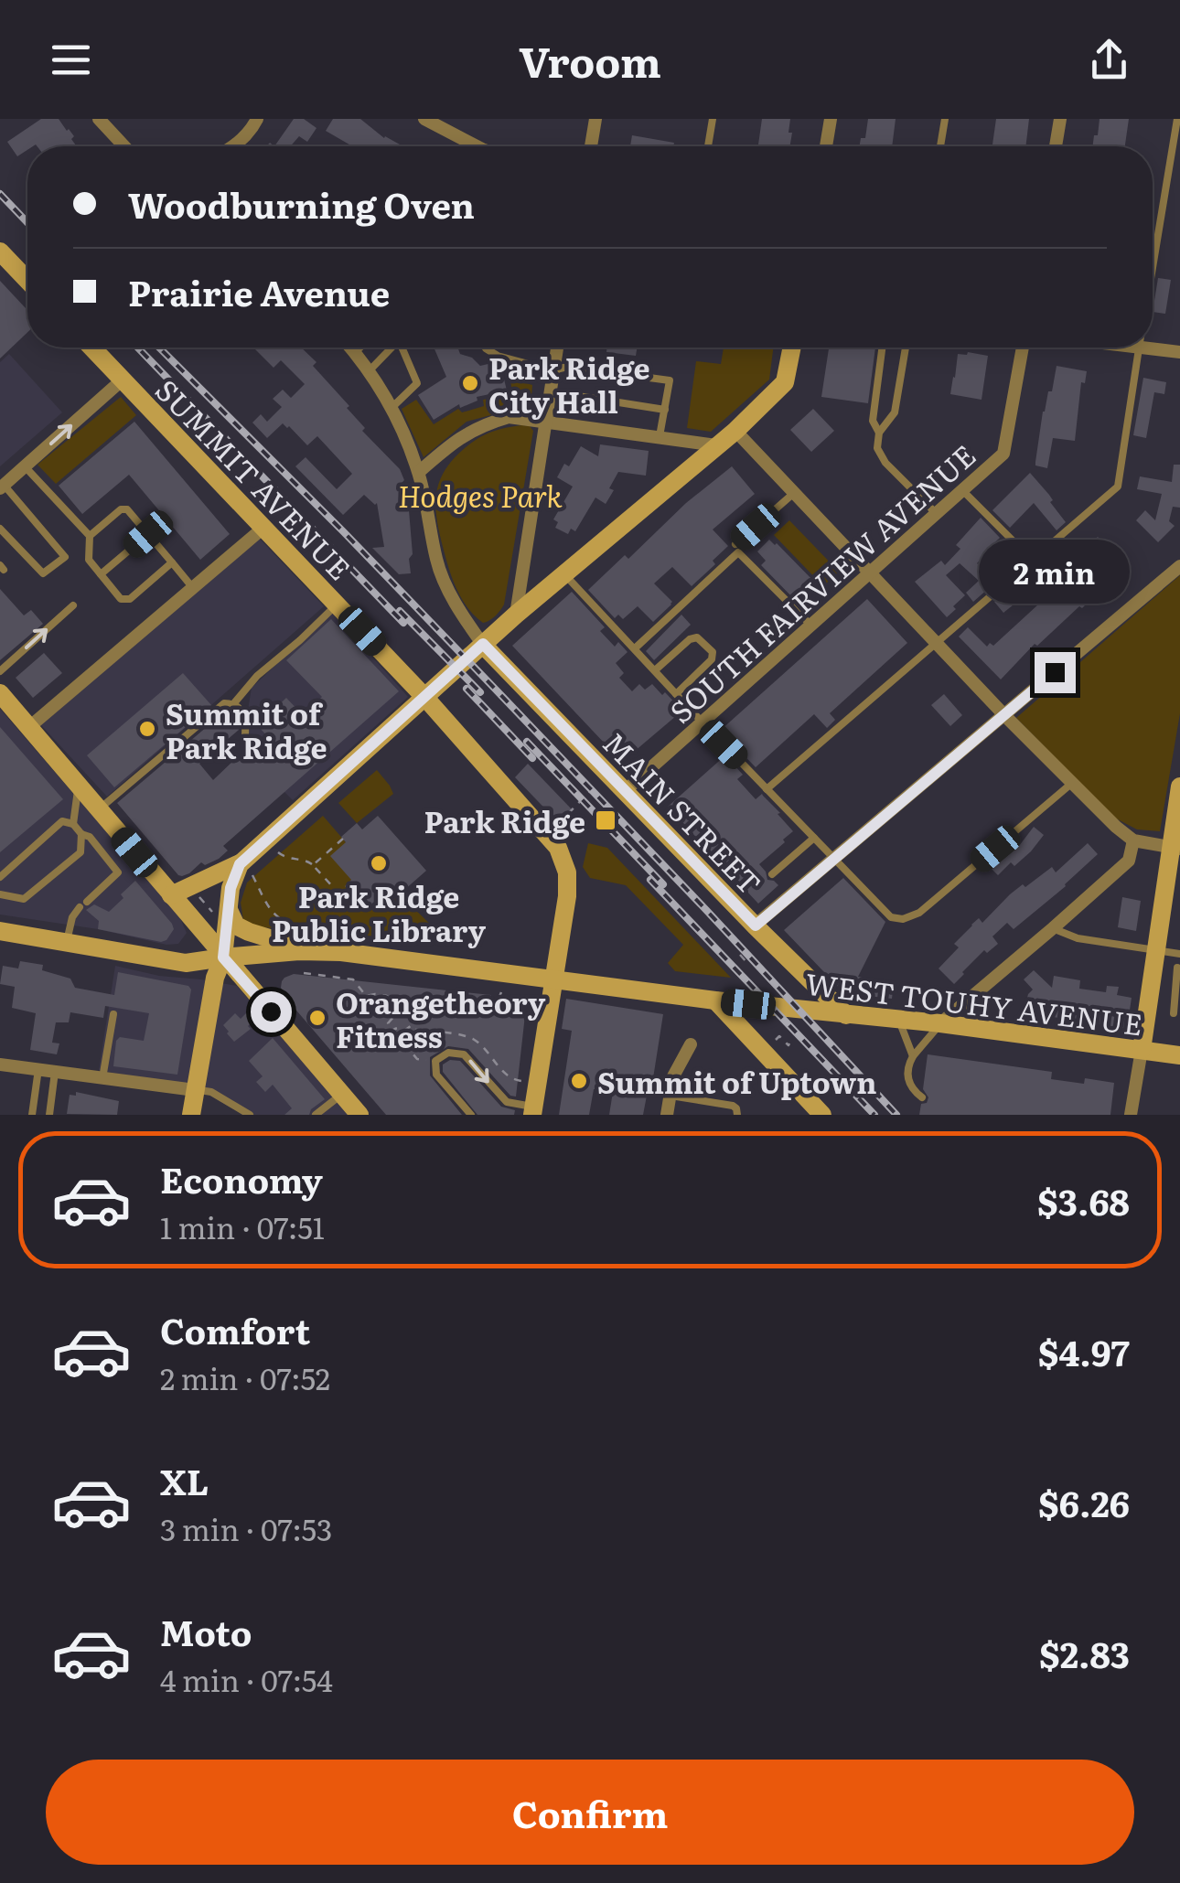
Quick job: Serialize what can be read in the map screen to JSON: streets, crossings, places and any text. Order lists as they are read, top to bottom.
{
  "streets": {
    "street": [
      "SUMMIT AVENUE",
      "SOUTH FAIRVIEW AVENUE",
      "MAIN STREET",
      "WEST TOUHY AVENUE"
    ]
  },
  "crossings": [
    ["SUMMIT AVENUE", "WEST TOUHY AVENUE"],
    ["SOUTH FAIRVIEW AVENUE", "MAIN STREET"],
    ["MAIN STREET", "WEST TOUHY AVENUE"]
  ],
  "parks": ["Hodges Park"],
  "places": {
    "other": [
      "Park Ridge City Hall",
      "Summit of Park Ridge",
      "Park Ridge Public Library",
      "Orangetheory Fitness",
      "Summit of Uptown"
    ],
    "transit": ["Park Ridge"]
  },
  "page": {
    "header": "Vroom",
    "banner": ["Woodburning Oven", "Prairie Avenue"],
    "bubble": "2 min",
    "list": [
      {
        "name": "Economy",
        "note": "1 min · 07:51",
        "value": "$3.68"
      },
      {
        "name": "Comfort",
        "note": "2 min · 07:52",
        "value": "$4.97"
      },
      {
        "name": "XL",
        "note": "3 min · 07:53",
        "value": "$6.26"
      },
      {
        "name": "Moto",
        "note": "4 min · 07:54",
        "value": "$2.83"
      }
    ],
    "buttons": "Confirm"
  }
}
